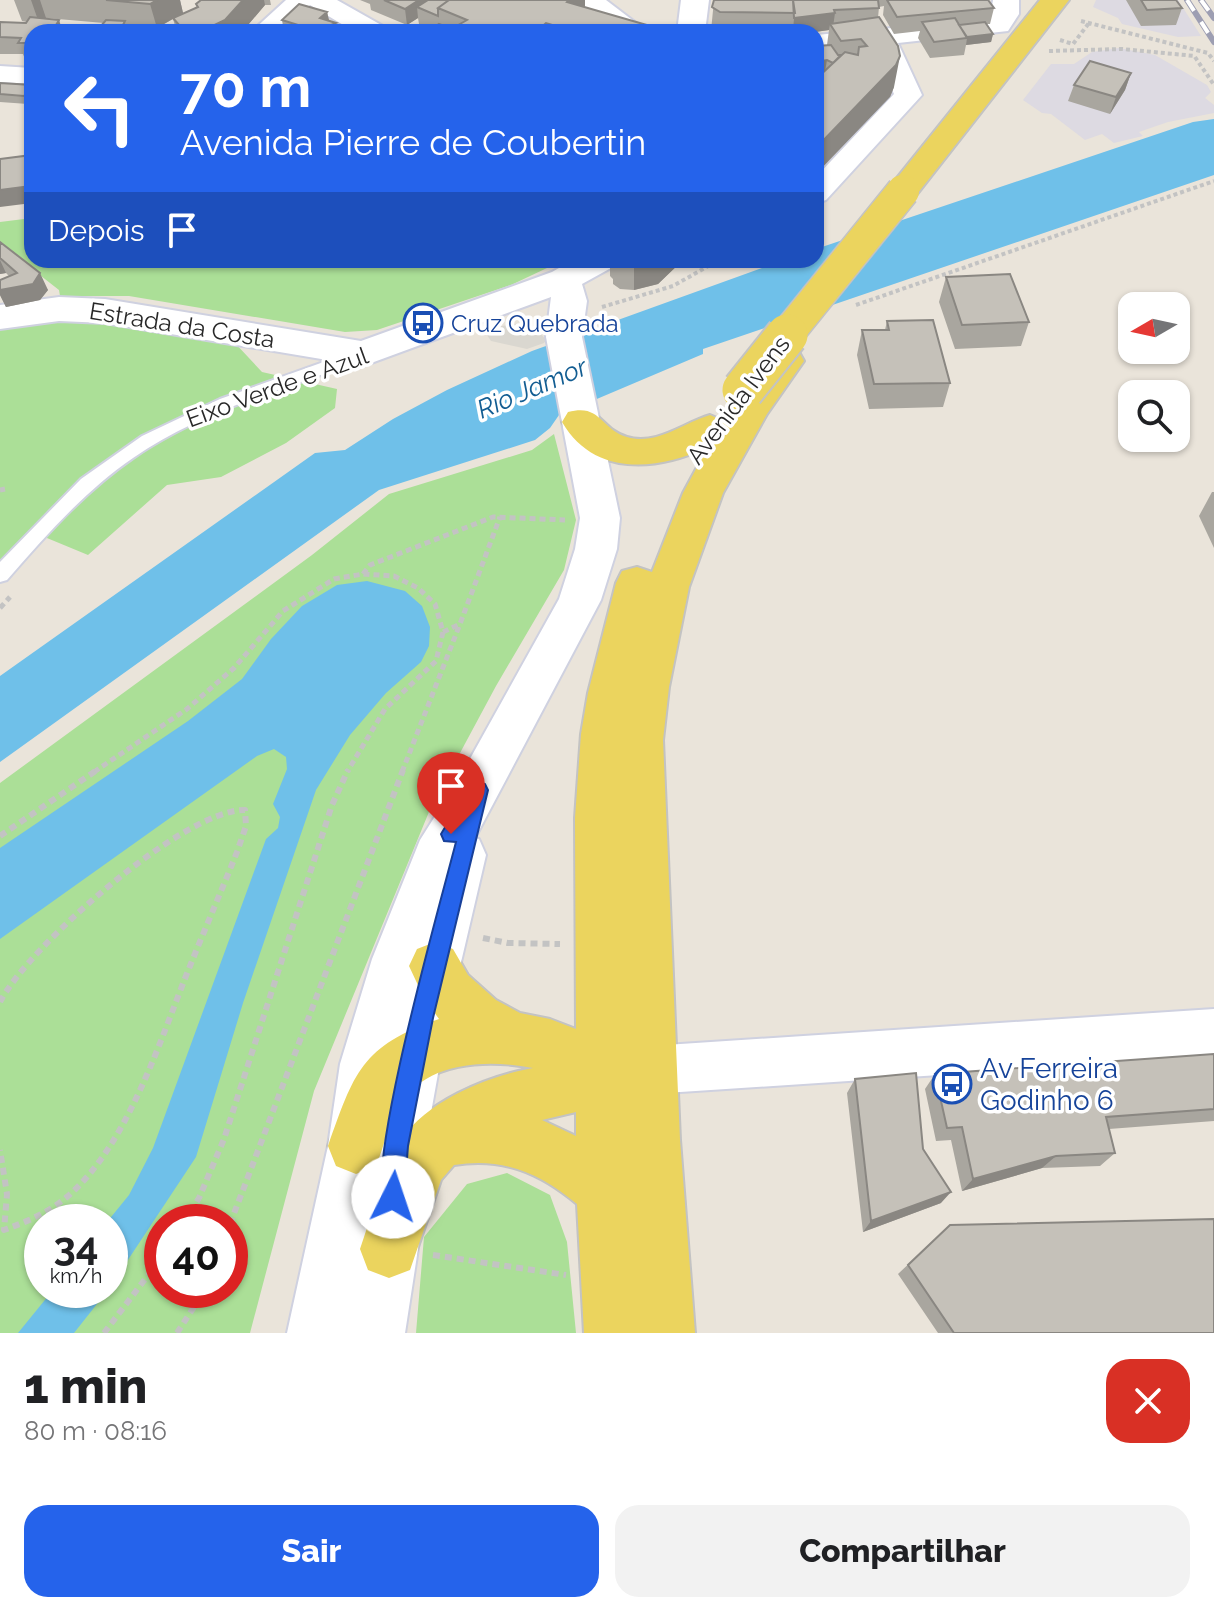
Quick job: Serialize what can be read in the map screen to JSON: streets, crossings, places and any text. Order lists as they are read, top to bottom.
{
  "streets": {
    "main road": ["Avenida Ivens"],
    "street": ["Estrada da Costa"]
  },
  "water": ["Rio Jamor"],
  "places": {
    "bus stop": ["Cruz Quebrada", "Av Ferreira Godinho 6"]
  },
  "north": "left",
  "page": {
    "turn": ["70 m", "Avenida Pierre de Coubertin"],
    "then": "Depois",
    "speed": "34 km/h",
    "limit": "40",
    "heading": ["1 min", "80 m · 08:16"],
    "buttons": ["Sair", "Compartilhar"]
  }
}
